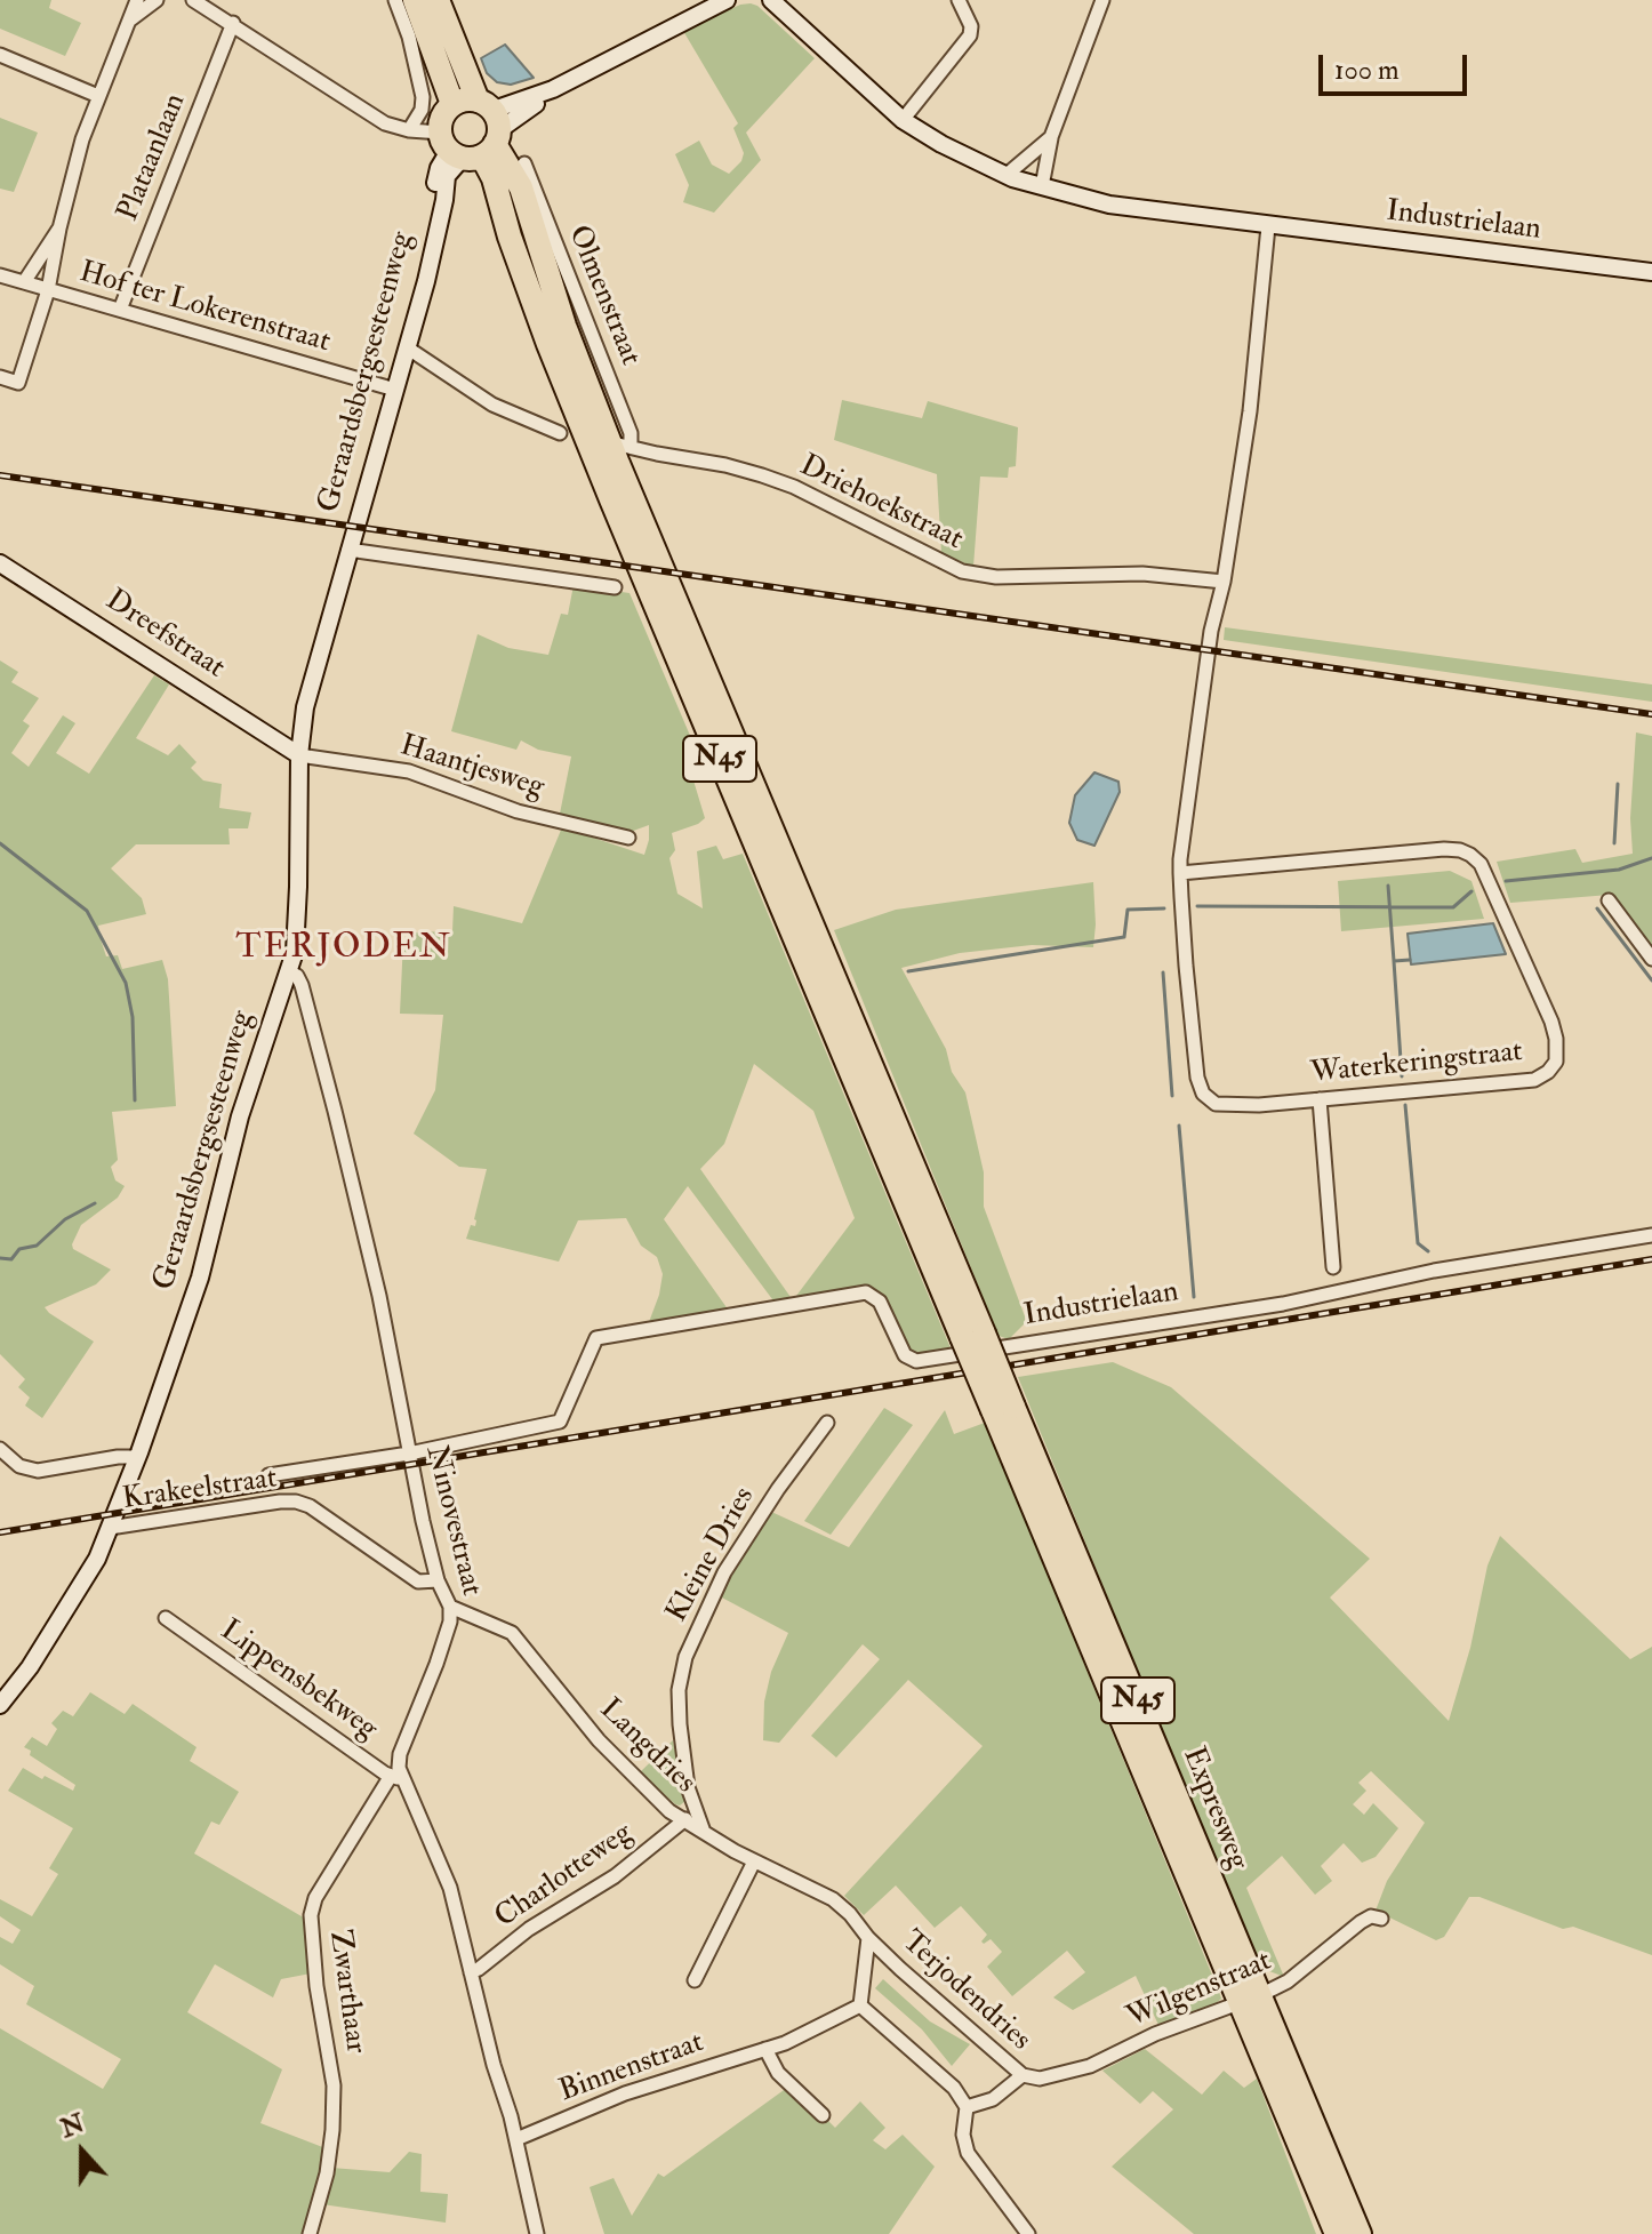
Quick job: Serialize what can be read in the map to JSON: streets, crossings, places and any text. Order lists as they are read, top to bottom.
{
  "streets": {
    "highway": ["N45", "Expresweg"],
    "main road": ["Industrielaan", "Geraardsbergsesteenweg", "Dreefstraat"],
    "street": [
      "Plataanlaan",
      "Olmenstraat",
      "Hof ter Lokerenstraat",
      "Driehoekstraat",
      "Haantjesweg",
      "Waterkeringstraat",
      "Krakeelstraat",
      "Ninovestraat",
      "Kleine Dries",
      "Lippensbekweg",
      "Langdries",
      "Charlotteweg",
      "Wilgenstraat",
      "Zwarthaar",
      "Terjodendries",
      "Binnenstraat"
    ]
  },
  "crossings": [
    ["Plataanlaan", "Hof ter Lokerenstraat"],
    ["Industrielaan", "Ninovestraat"],
    ["Olmenstraat", "Driehoekstraat"],
    ["Olmenstraat", "N45"],
    ["Hof ter Lokerenstraat", "Geraardsbergsesteenweg"],
    ["Geraardsbergsesteenweg", "Dreefstraat"],
    ["Geraardsbergsesteenweg", "N45"],
    ["Geraardsbergsesteenweg", "Haantjesweg"],
    ["Geraardsbergsesteenweg", "Krakeelstraat"],
    ["Geraardsbergsesteenweg", "Ninovestraat"],
    ["Driehoekstraat", "N45"],
    ["Driehoekstraat", "Waterkeringstraat"],
    ["Dreefstraat", "Haantjesweg"],
    ["N45", "Expresweg"],
    ["Krakeelstraat", "Ninovestraat"],
    ["Ninovestraat", "Lippensbekweg"],
    ["Ninovestraat", "Langdries"],
    ["Ninovestraat", "Charlotteweg"],
    ["Ninovestraat", "Zwarthaar"],
    ["Ninovestraat", "Binnenstraat"],
    ["Kleine Dries", "Langdries"],
    ["Lippensbekweg", "Zwarthaar"],
    ["Langdries", "Charlotteweg"],
    ["Langdries", "Terjodendries"],
    ["Expresweg", "Wilgenstraat"],
    ["Wilgenstraat", "Terjodendries"]
  ],
  "districts": ["TERJODEN"],
  "scale_bar": "100 m",
  "north": "top"
}
